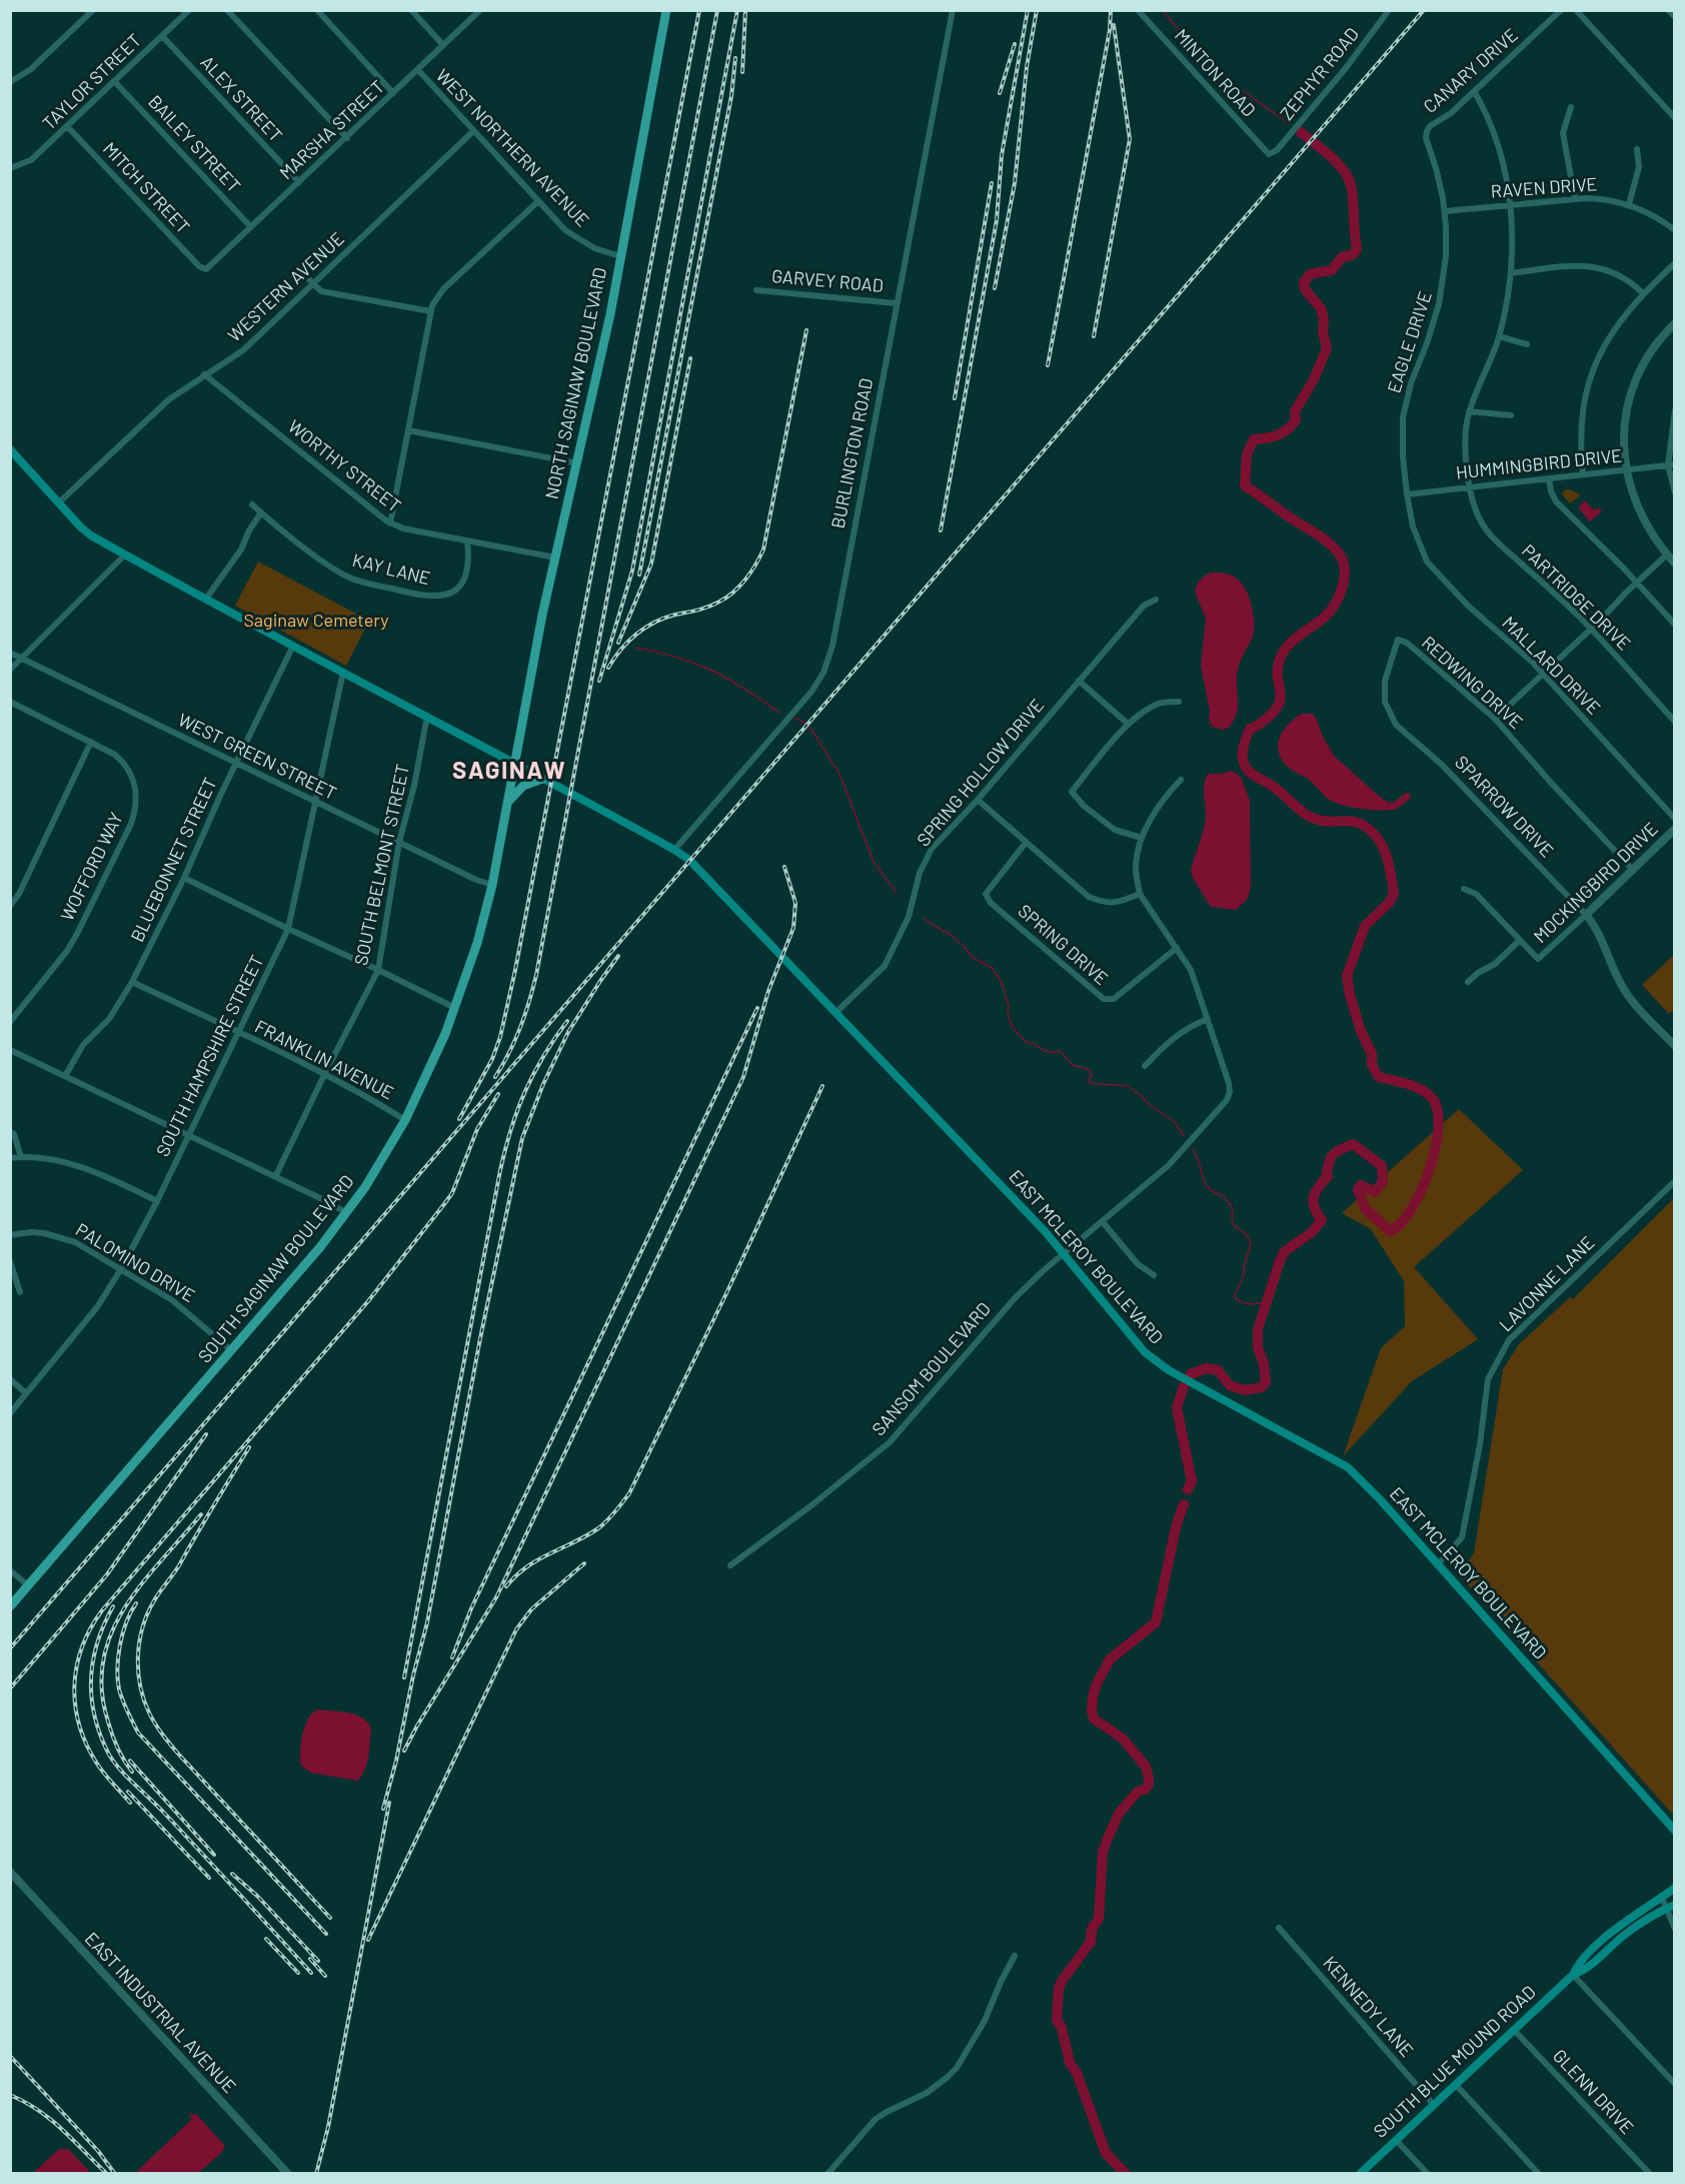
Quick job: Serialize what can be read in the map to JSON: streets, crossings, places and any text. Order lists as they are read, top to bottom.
{
  "streets": {
    "main road": [
      "NORTH SAGINAW BOULEVARD",
      "EAST MCLEROY BOULEVARD",
      "SOUTH SAGINAW BOULEVARD",
      "SOUTH BLUE MOUND ROAD"
    ],
    "street": [
      "CANARY DRIVE",
      "MINTON ROAD",
      "ZEPHYR ROAD",
      "TAYLOR STREET",
      "ALEX STREET",
      "MARSHA STREET",
      "BAILEY STREET",
      "WEST NORTHERN AVENUE",
      "MITCH STREET",
      "RAVEN DRIVE",
      "GARVEY ROAD",
      "WESTERN AVENUE",
      "EAGLE DRIVE",
      "BURLINGTON ROAD",
      "HUMMINGBIRD DRIVE",
      "WORTHY STREET",
      "KAY LANE",
      "PARTRIDGE DRIVE",
      "MALLARD DRIVE",
      "REDWING DRIVE",
      "WEST GREEN STREET",
      "SPRING HOLLOW DRIVE",
      "SPARROW DRIVE",
      "BLUEBONNET STREET",
      "SOUTH BELMONT STREET",
      "WOFFORD WAY",
      "MOCKINGBIRD DRIVE",
      "SPRING DRIVE",
      "SOUTH HAMPSHIRE STREET",
      "FRANKLIN AVENUE",
      "PALOMINO DRIVE",
      "LAVONNE LANE",
      "SANSOM BOULEVARD",
      "KENNEDY LANE",
      "EAST INDUSTRIAL AVENUE",
      "GLENN DRIVE"
    ]
  },
  "crossings": [
    ["CANARY DRIVE", "EAGLE DRIVE"],
    ["CANARY DRIVE", "PARTRIDGE DRIVE"],
    ["MINTON ROAD", "ZEPHYR ROAD"],
    ["TAYLOR STREET", "ALEX STREET"],
    ["TAYLOR STREET", "BAILEY STREET"],
    ["TAYLOR STREET", "MITCH STREET"],
    ["ALEX STREET", "MARSHA STREET"],
    ["MARSHA STREET", "BAILEY STREET"],
    ["MARSHA STREET", "WEST NORTHERN AVENUE"],
    ["MARSHA STREET", "MITCH STREET"],
    ["WEST NORTHERN AVENUE", "WESTERN AVENUE"],
    ["WEST NORTHERN AVENUE", "NORTH SAGINAW BOULEVARD"],
    ["RAVEN DRIVE", "EAGLE DRIVE"],
    ["RAVEN DRIVE", "PARTRIDGE DRIVE"],
    ["GARVEY ROAD", "BURLINGTON ROAD"],
    ["WESTERN AVENUE", "WORTHY STREET"],
    ["WESTERN AVENUE", "EAST MCLEROY BOULEVARD"],
    ["EAGLE DRIVE", "HUMMINGBIRD DRIVE"],
    ["EAGLE DRIVE", "MALLARD DRIVE"],
    ["NORTH SAGINAW BOULEVARD", "WORTHY STREET"],
    ["NORTH SAGINAW BOULEVARD", "EAST MCLEROY BOULEVARD"],
    ["NORTH SAGINAW BOULEVARD", "SOUTH SAGINAW BOULEVARD"],
    ["BURLINGTON ROAD", "EAST MCLEROY BOULEVARD"],
    ["HUMMINGBIRD DRIVE", "PARTRIDGE DRIVE"],
    ["HUMMINGBIRD DRIVE", "MALLARD DRIVE"],
    ["WORTHY STREET", "KAY LANE"],
    ["REDWING DRIVE", "SPARROW DRIVE"],
    ["REDWING DRIVE", "MOCKINGBIRD DRIVE"],
    ["WEST GREEN STREET", "BLUEBONNET STREET"],
    ["WEST GREEN STREET", "SOUTH BELMONT STREET"],
    ["WEST GREEN STREET", "SOUTH HAMPSHIRE STREET"],
    ["WEST GREEN STREET", "SOUTH SAGINAW BOULEVARD"],
    ["SPRING HOLLOW DRIVE", "EAST MCLEROY BOULEVARD"],
    ["SPARROW DRIVE", "MOCKINGBIRD DRIVE"],
    ["BLUEBONNET STREET", "FRANKLIN AVENUE"],
    ["BLUEBONNET STREET", "EAST MCLEROY BOULEVARD"],
    ["SOUTH BELMONT STREET", "FRANKLIN AVENUE"],
    ["SOUTH BELMONT STREET", "EAST MCLEROY BOULEVARD"],
    ["SPRING DRIVE", "SANSOM BOULEVARD"],
    ["SOUTH HAMPSHIRE STREET", "FRANKLIN AVENUE"],
    ["SOUTH HAMPSHIRE STREET", "EAST MCLEROY BOULEVARD"],
    ["SOUTH HAMPSHIRE STREET", "PALOMINO DRIVE"],
    ["FRANKLIN AVENUE", "SOUTH SAGINAW BOULEVARD"],
    ["EAST MCLEROY BOULEVARD", "SOUTH SAGINAW BOULEVARD"],
    ["EAST MCLEROY BOULEVARD", "LAVONNE LANE"],
    ["EAST MCLEROY BOULEVARD", "SANSOM BOULEVARD"],
    ["PALOMINO DRIVE", "SOUTH SAGINAW BOULEVARD"],
    ["KENNEDY LANE", "SOUTH BLUE MOUND ROAD"],
    ["SOUTH BLUE MOUND ROAD", "GLENN DRIVE"]
  ],
  "districts": ["SAGINAW"],
  "parks": ["Saginaw Cemetery"]
}
